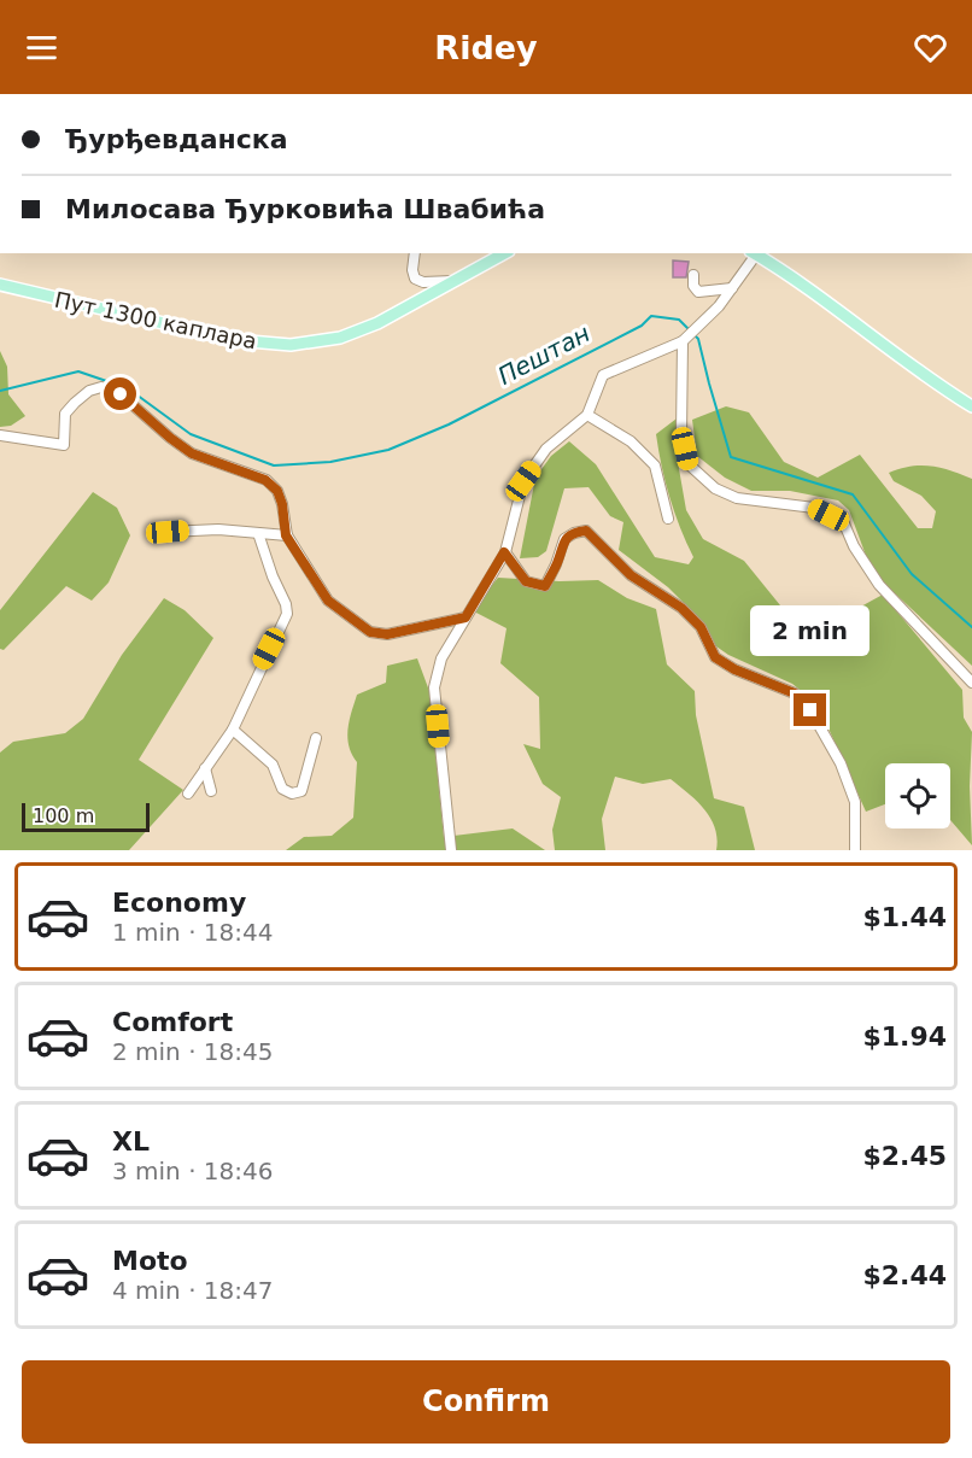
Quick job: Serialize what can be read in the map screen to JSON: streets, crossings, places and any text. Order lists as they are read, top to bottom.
{
  "streets": {
    "main road": ["Пут 1300 каплара"]
  },
  "water": ["Пештан"],
  "scale_bar": "100 m",
  "page": {
    "header": "Ridey",
    "banner": ["Ђурђевданска", "Милосава Ђурковића Швабића"],
    "bubble": "2 min",
    "scale": "100 m",
    "list": [
      {
        "name": "Economy",
        "note": "1 min · 18:44",
        "value": "$1.44"
      },
      {
        "name": "Comfort",
        "note": "2 min · 18:45",
        "value": "$1.94"
      },
      {
        "name": "XL",
        "note": "3 min · 18:46",
        "value": "$2.45"
      },
      {
        "name": "Moto",
        "note": "4 min · 18:47",
        "value": "$2.44"
      }
    ],
    "buttons": "Confirm"
  }
}
